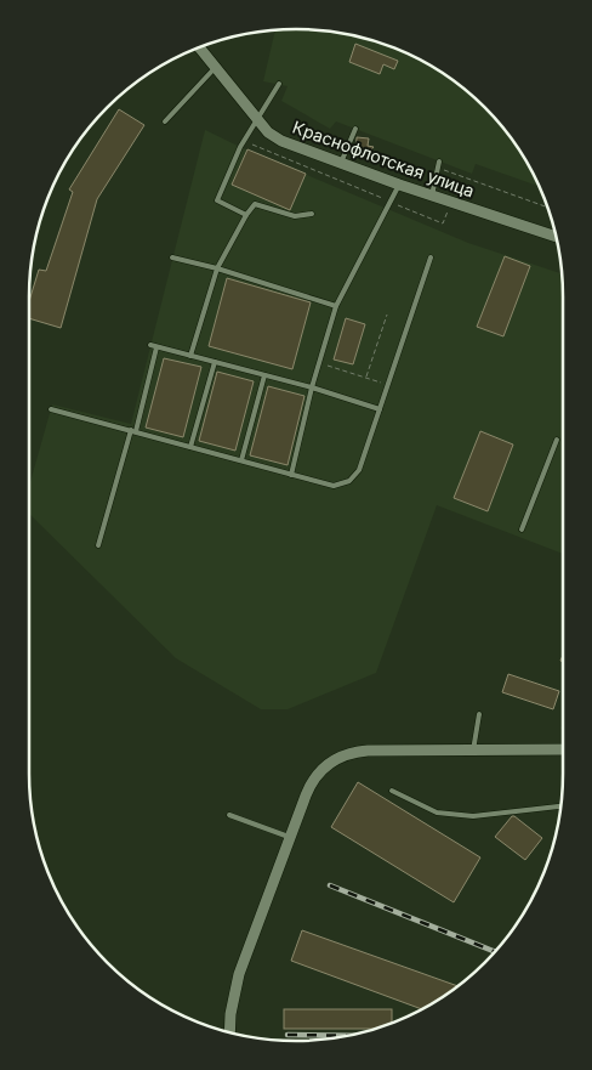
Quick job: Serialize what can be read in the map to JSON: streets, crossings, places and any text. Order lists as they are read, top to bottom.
{
  "streets": {
    "street": ["Краснофлотская улица"]
  }
}
